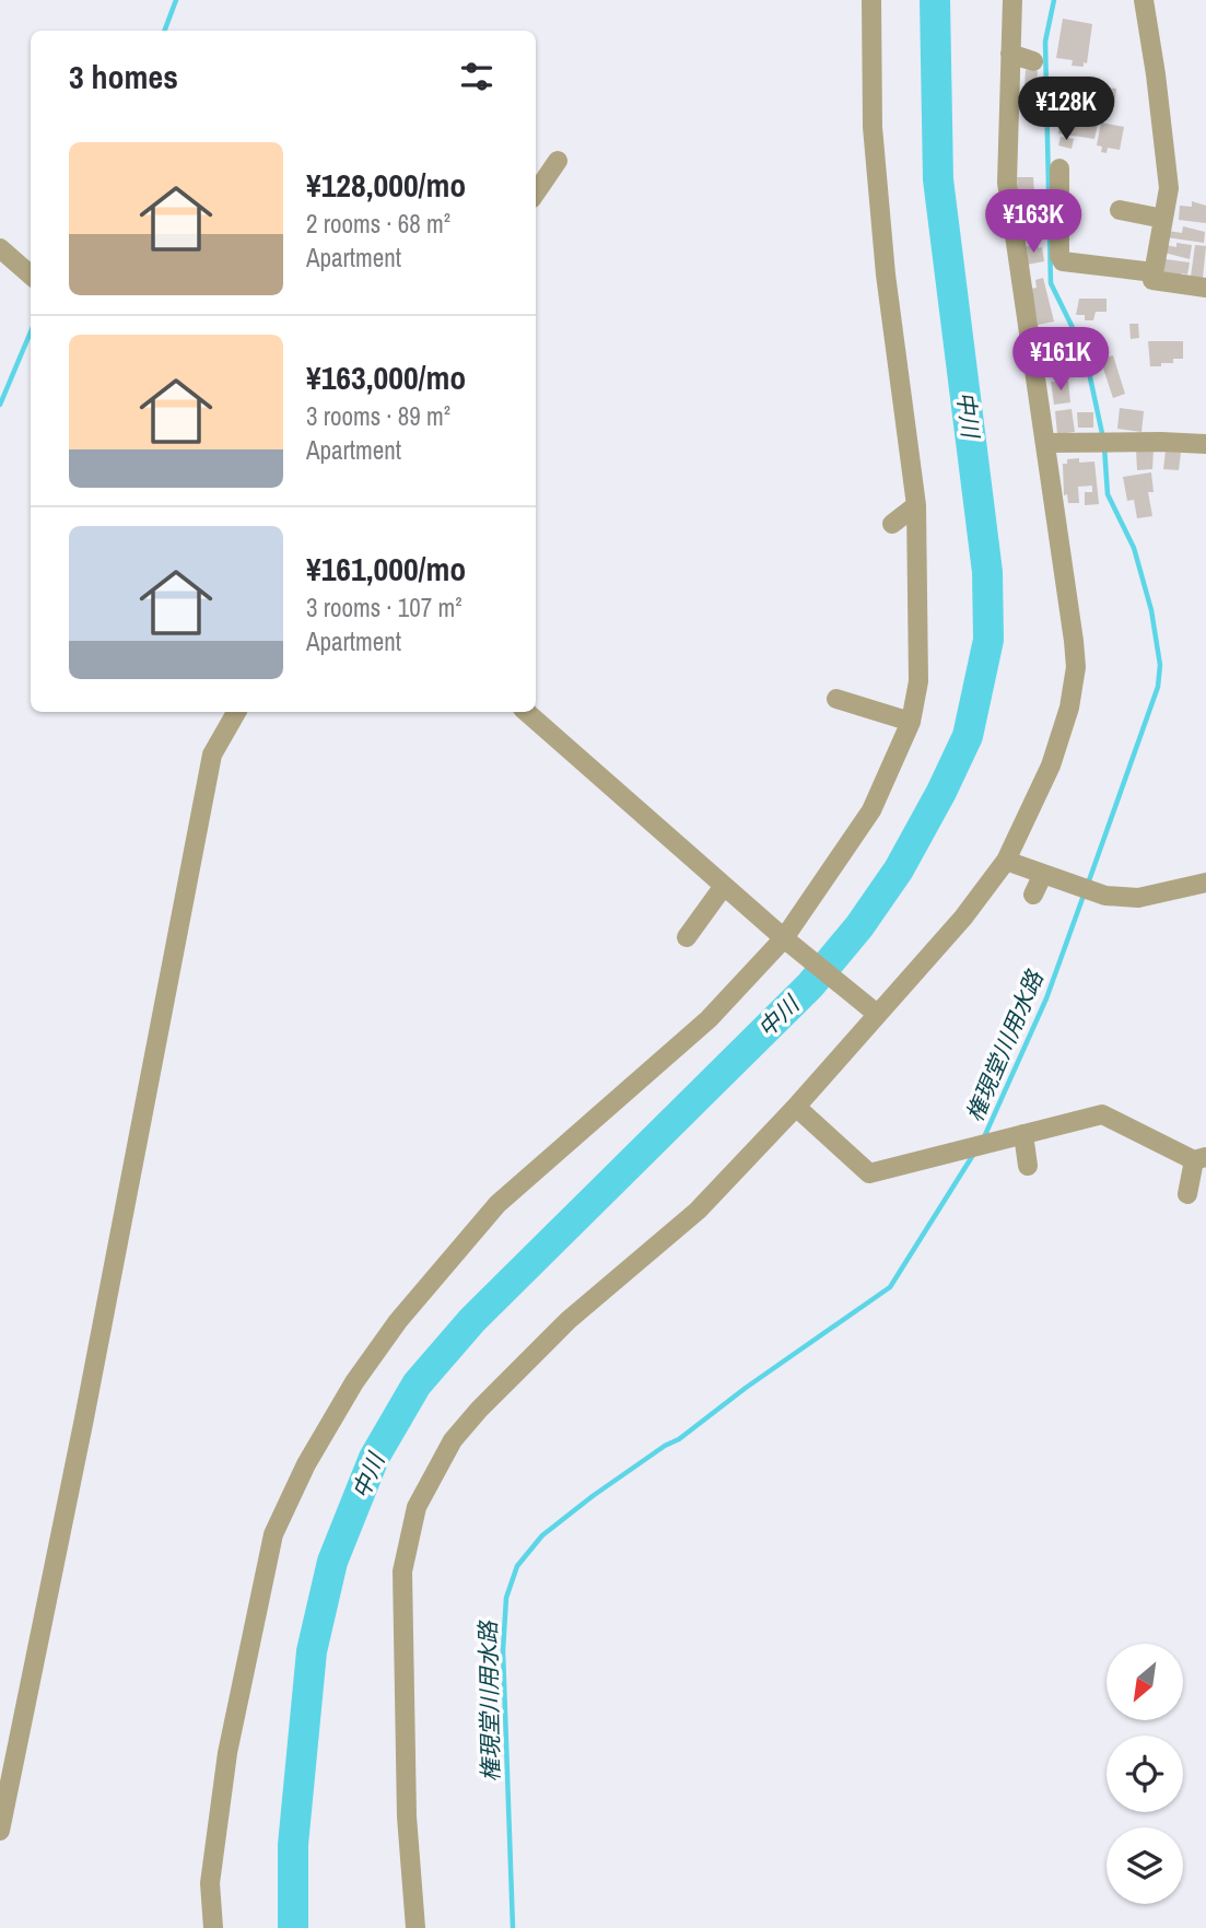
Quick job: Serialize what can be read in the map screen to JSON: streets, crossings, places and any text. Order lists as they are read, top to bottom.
{
  "water": ["中川", "権現堂川用水路"],
  "north": "bottom left",
  "page": {
    "heading": "3 homes",
    "price": ["¥128K", "¥163K", "¥161K"],
    "list": [
      {
        "name": "¥128,000/mo",
        "note": "2 rooms · 68 m² · Apartment"
      },
      {
        "name": "¥163,000/mo",
        "note": "3 rooms · 89 m² · Apartment"
      },
      {
        "name": "¥161,000/mo",
        "note": "3 rooms · 107 m² · Apartment"
      }
    ]
  }
}
